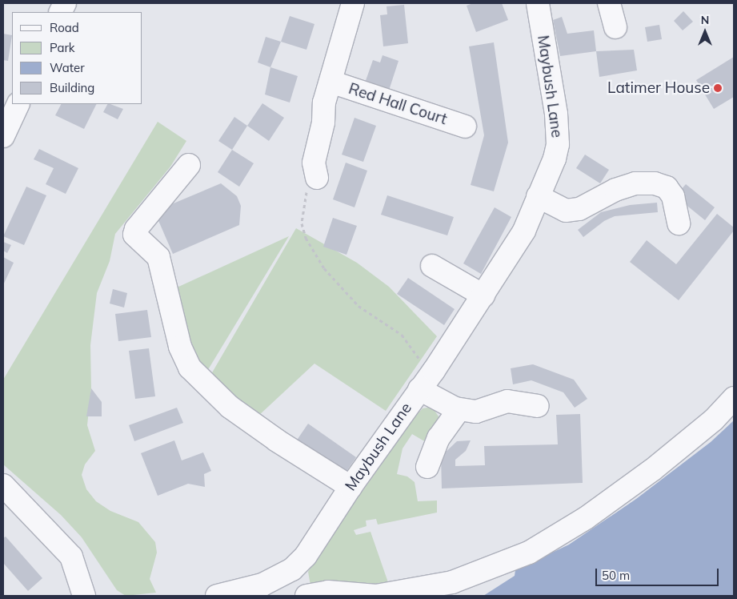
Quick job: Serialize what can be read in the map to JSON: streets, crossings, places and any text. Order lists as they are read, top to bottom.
{
  "streets": {
    "street": ["Maybush Lane", "Red Hall Court"]
  },
  "places": ["Latimer House"],
  "legend": [
    "Road",
    "Park",
    "Water",
    "Building"
  ],
  "scale_bar": "50 m",
  "north": "top"
}
